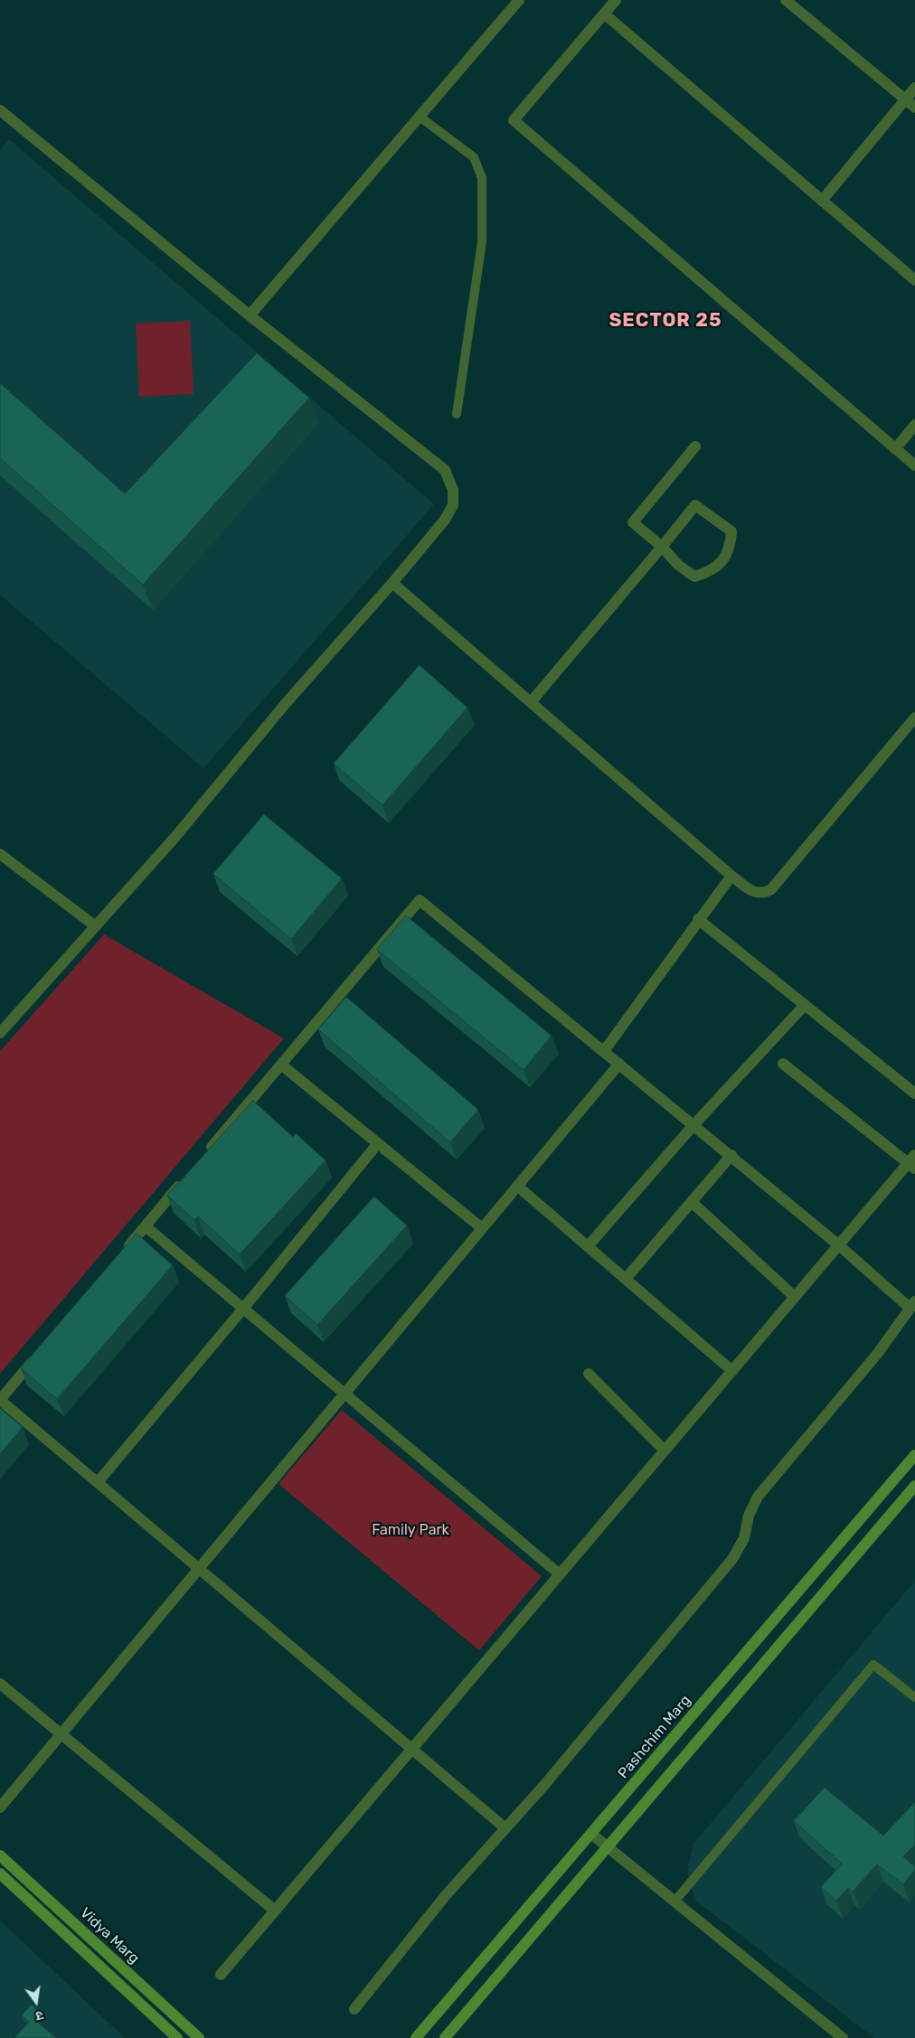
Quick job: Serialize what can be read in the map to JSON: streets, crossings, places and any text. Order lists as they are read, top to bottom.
{
  "streets": {
    "main road": ["Pashchim Marg", "Vidya Marg"]
  },
  "districts": ["SECTOR 25"],
  "parks": ["Family Park"],
  "north": "bottom"
}
